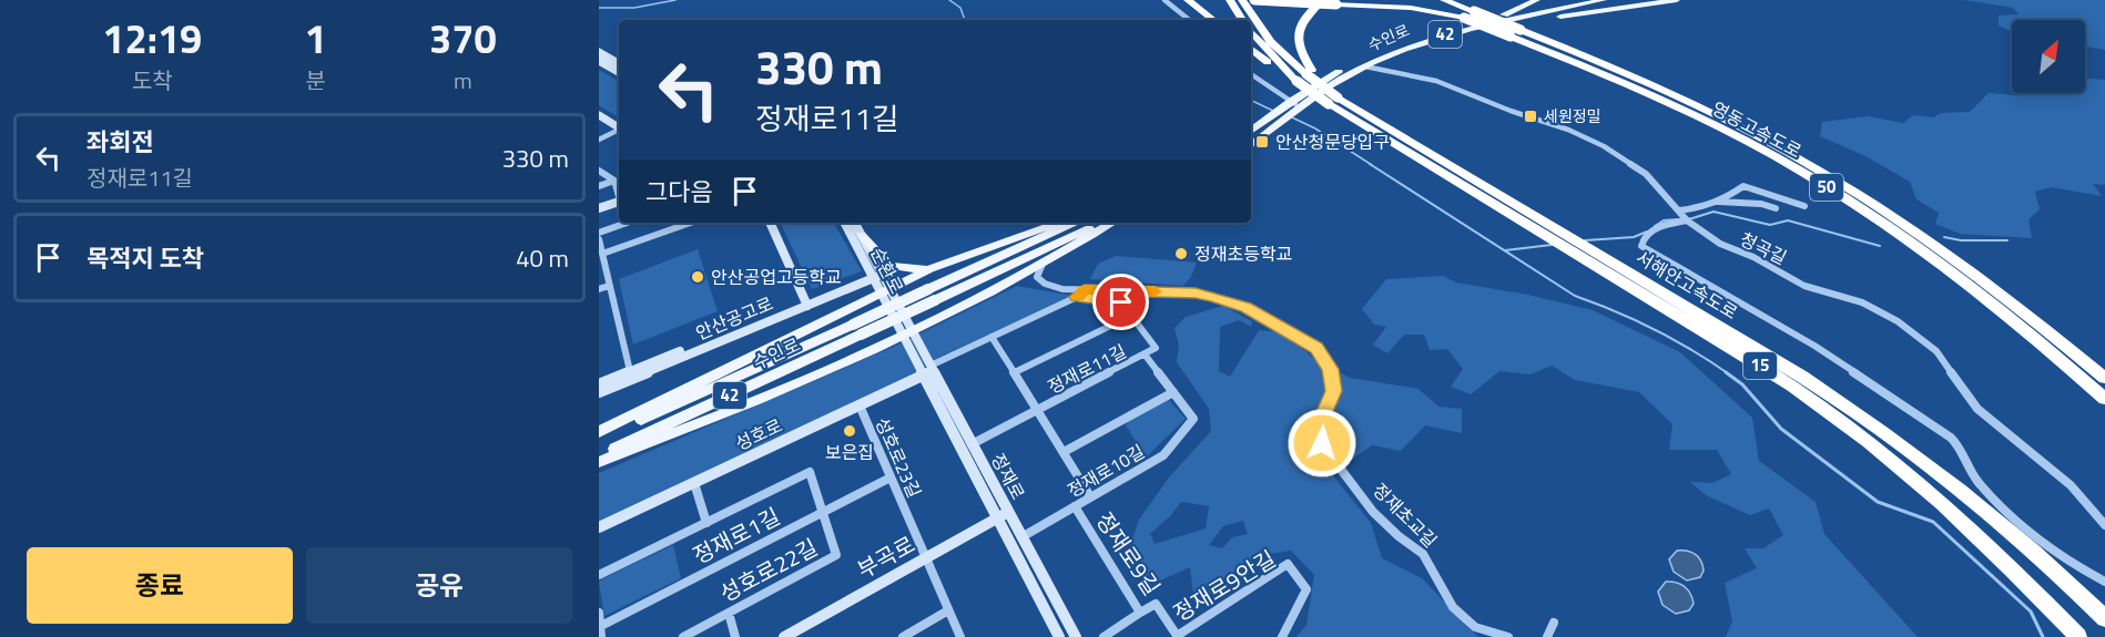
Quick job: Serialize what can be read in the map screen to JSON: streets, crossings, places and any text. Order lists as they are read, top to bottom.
{
  "streets": {
    "highway": [
      "영동고속도로",
      "50",
      "서해안고속도로",
      "15"
    ],
    "main road": ["42", "수인로"],
    "street": [
      "청곡길",
      "순환로",
      "안산공고로",
      "정재로11길",
      "성호로",
      "성호로23길",
      "정재로10길",
      "정재로",
      "정재초교길",
      "정재로1길",
      "정재로9길",
      "부곡로",
      "성호로22길",
      "정재로9안길"
    ]
  },
  "crossings": [
    ["42", "수인로"],
    ["수인로", "영동고속도로"],
    ["수인로", "청곡길"],
    ["순환로", "안산공고로"],
    ["순환로", "정재로"],
    ["정재로11길", "정재로10길"],
    ["정재로11길", "정재로"],
    ["성호로", "성호로23길"],
    ["성호로", "정재로"],
    ["성호로23길", "정재로1길"],
    ["성호로23길", "부곡로"],
    ["정재로10길", "정재로"],
    ["정재로10길", "정재로9길"],
    ["정재로", "부곡로"],
    ["정재로1길", "성호로22길"],
    ["정재로9길", "정재로9안길"]
  ],
  "places": {
    "transit": ["세원정밀", "안산청문당입구"],
    "other": ["정재초등학교", "안산공업고등학교", "보은집"]
  },
  "north": "top right",
  "page": {
    "eta": [
      "12:19",
      "도착",
      "1",
      "분",
      "370",
      "m"
    ],
    "turn": ["330 m", "정재로11길"],
    "list": [
      {
        "name": "좌회전",
        "note": "정재로11길",
        "value": "330 m"
      },
      {
        "name": "목적지 도착",
        "value": "40 m"
      }
    ],
    "then": "그다음",
    "buttons": ["종료", "공유"]
  }
}
